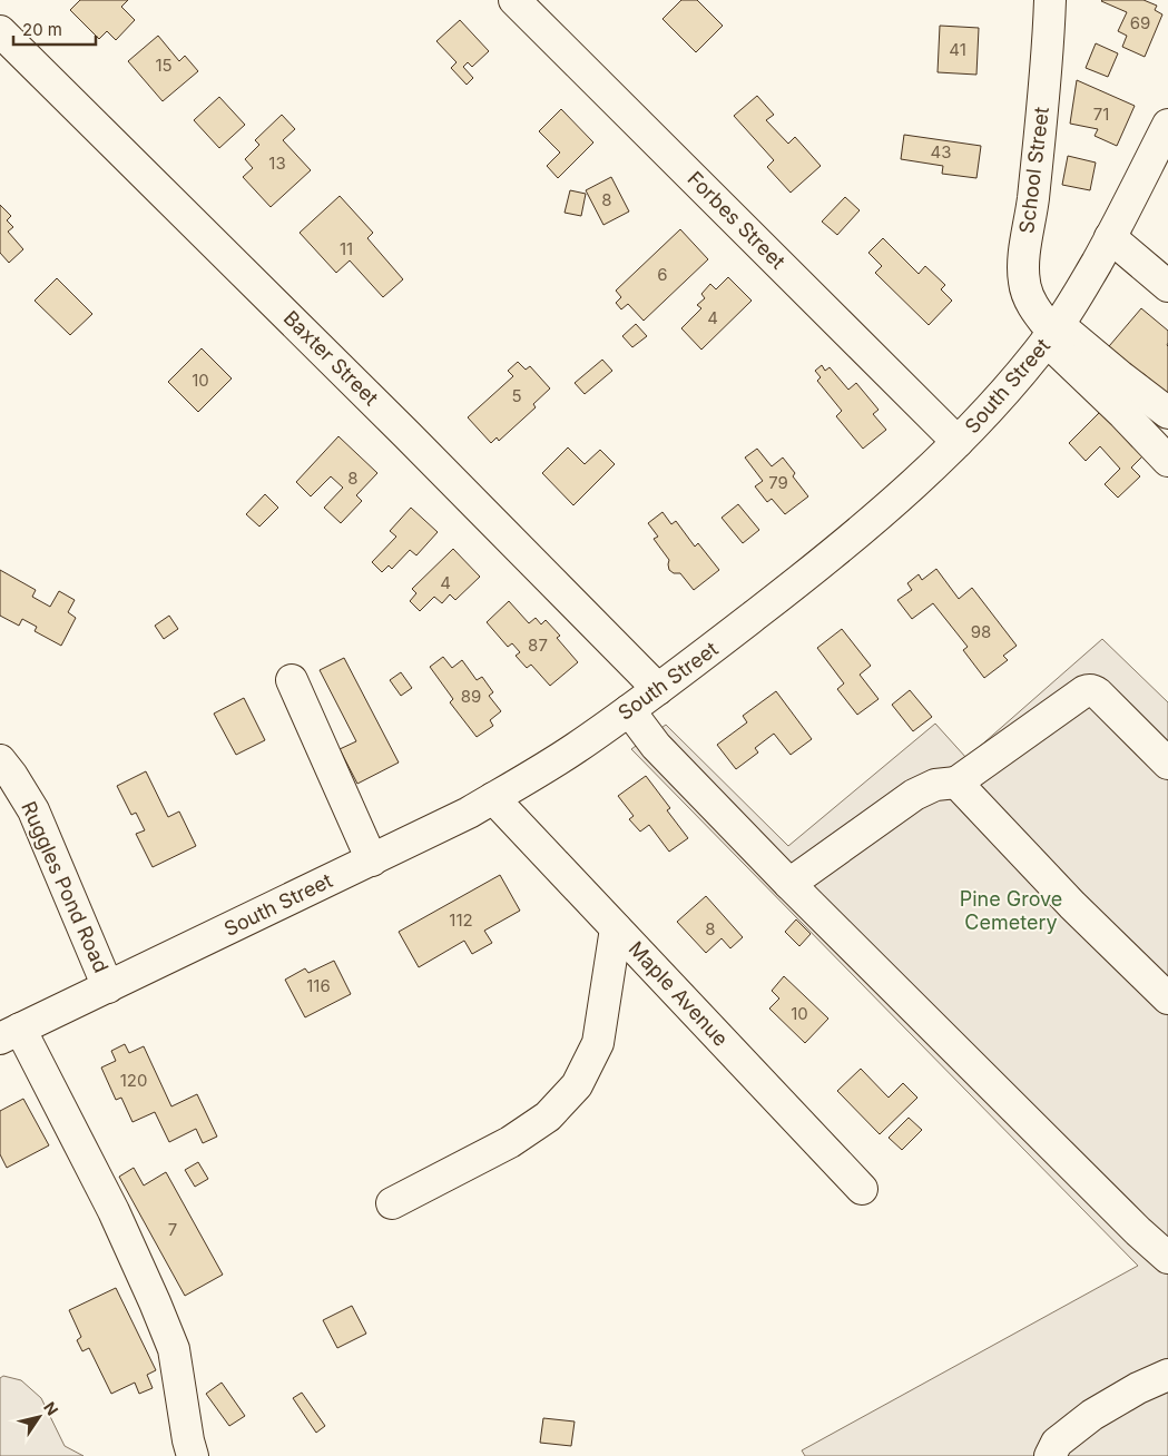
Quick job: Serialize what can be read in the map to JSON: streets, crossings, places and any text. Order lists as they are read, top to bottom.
{
  "streets": {
    "street": [
      "School Street",
      "Forbes Street",
      "Baxter Street",
      "South Street",
      "Ruggles Pond Road",
      "Maple Avenue"
    ]
  },
  "crossings": [
    ["School Street", "South Street"],
    ["Forbes Street", "South Street"],
    ["Baxter Street", "South Street"],
    ["South Street", "Ruggles Pond Road"],
    ["South Street", "Maple Avenue"]
  ],
  "parks": ["Pine Grove Cemetery"],
  "house_numbers": [
    "69",
    "41",
    "15",
    "71",
    "43",
    "13",
    "8",
    "11",
    "6",
    "4",
    "10",
    "5",
    "8",
    "79",
    "4",
    "98",
    "87",
    "89",
    "112",
    "8",
    "116",
    "10",
    "120",
    "7"
  ],
  "scale_bar": "20 m",
  "north": "top right"
}
